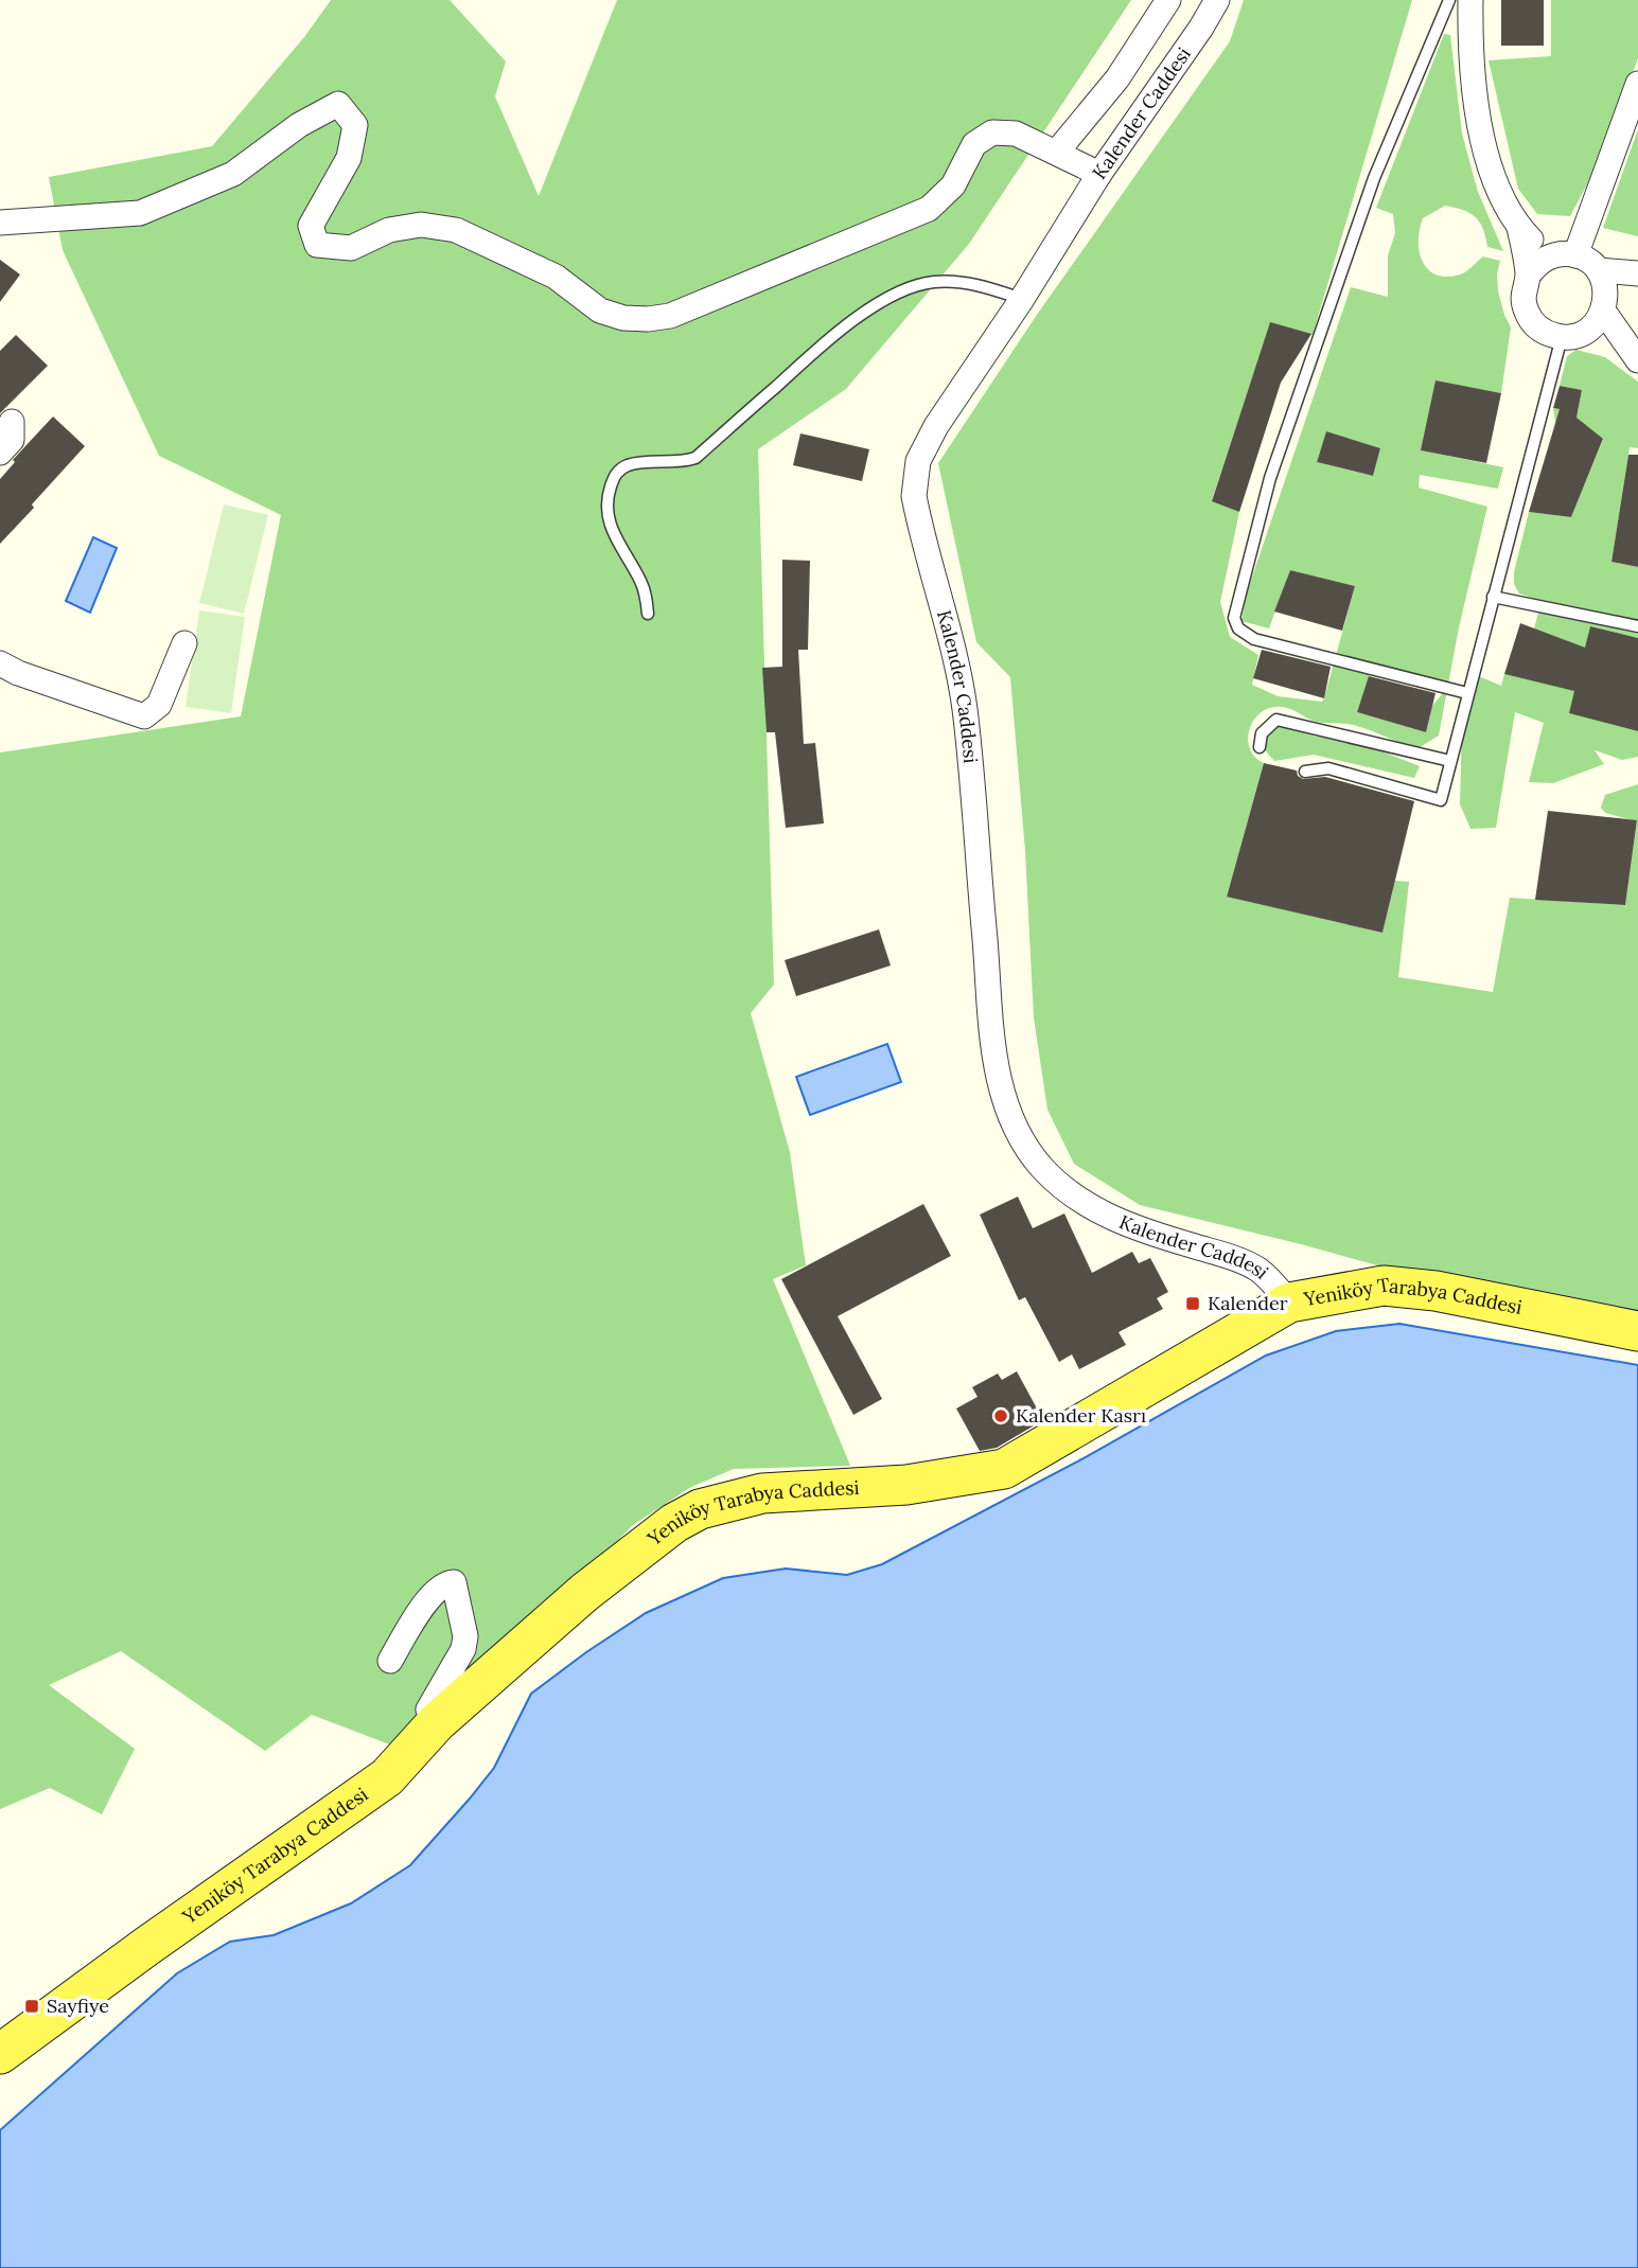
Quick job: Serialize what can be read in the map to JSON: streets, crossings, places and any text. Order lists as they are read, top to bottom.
{
  "streets": {
    "main road": ["Yeniköy Tarabya Caddesi"],
    "street": ["Kalender Caddesi"]
  },
  "crossings": [
    ["Kalender Caddesi", "Yeniköy Tarabya Caddesi"]
  ],
  "places": {
    "transit": ["Kalender", "Sayfiye"],
    "other": ["Kalender Kasrı"]
  }
}
